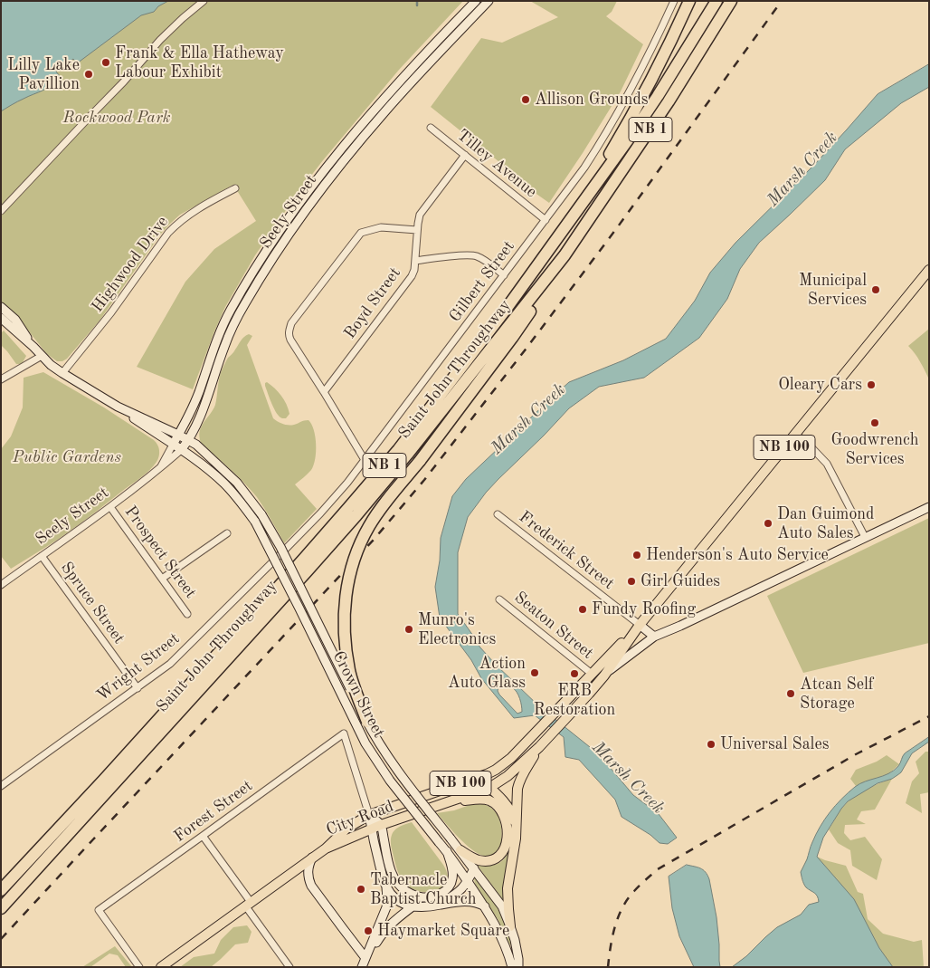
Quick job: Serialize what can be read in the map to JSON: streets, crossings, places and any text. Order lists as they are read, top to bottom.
{
  "streets": {
    "highway": ["NB 1", "Saint John Throughway"],
    "main road": [
      "Seely Street",
      "NB 100",
      "Crown Street",
      "City Road"
    ],
    "street": [
      "Tilley Avenue",
      "Highwood Drive",
      "Gilbert Street",
      "Boyd Street",
      "Frederick Street",
      "Prospect Street",
      "Spruce Street",
      "Seaton Street",
      "Wright Street",
      "Forest Street"
    ]
  },
  "crossings": [
    ["Tilley Avenue", "Gilbert Street"],
    ["Tilley Avenue", "Boyd Street"],
    ["Seely Street", "Prospect Street"],
    ["Seely Street", "Spruce Street"],
    ["Seely Street", "Crown Street"],
    ["Gilbert Street", "Wright Street"],
    ["NB 100", "Frederick Street"],
    ["NB 100", "Seaton Street"],
    ["NB 100", "City Road"],
    ["Spruce Street", "Wright Street"],
    ["Seaton Street", "City Road"],
    ["Forest Street", "City Road"]
  ],
  "water": ["Marsh Creek"],
  "parks": ["Rockwood Park", "Public Gardens"],
  "places": [
    "Frank & Ella Hatheway Labour Exhibit",
    "Lilly Lake Pavillion",
    "Allison Grounds",
    "Municipal Services",
    "Oleary Cars",
    "Goodwrench Services",
    "Dan Guimond Auto Sales",
    "Henderson's Auto Service",
    "Girl Guides",
    "Fundy Roofing",
    "Munro's Electronics",
    "Action Auto Glass",
    "ERB Restoration",
    "Atcan Self Storage",
    "Universal Sales",
    "Tabernacle Baptist Church",
    "Haymarket Square"
  ]
}
